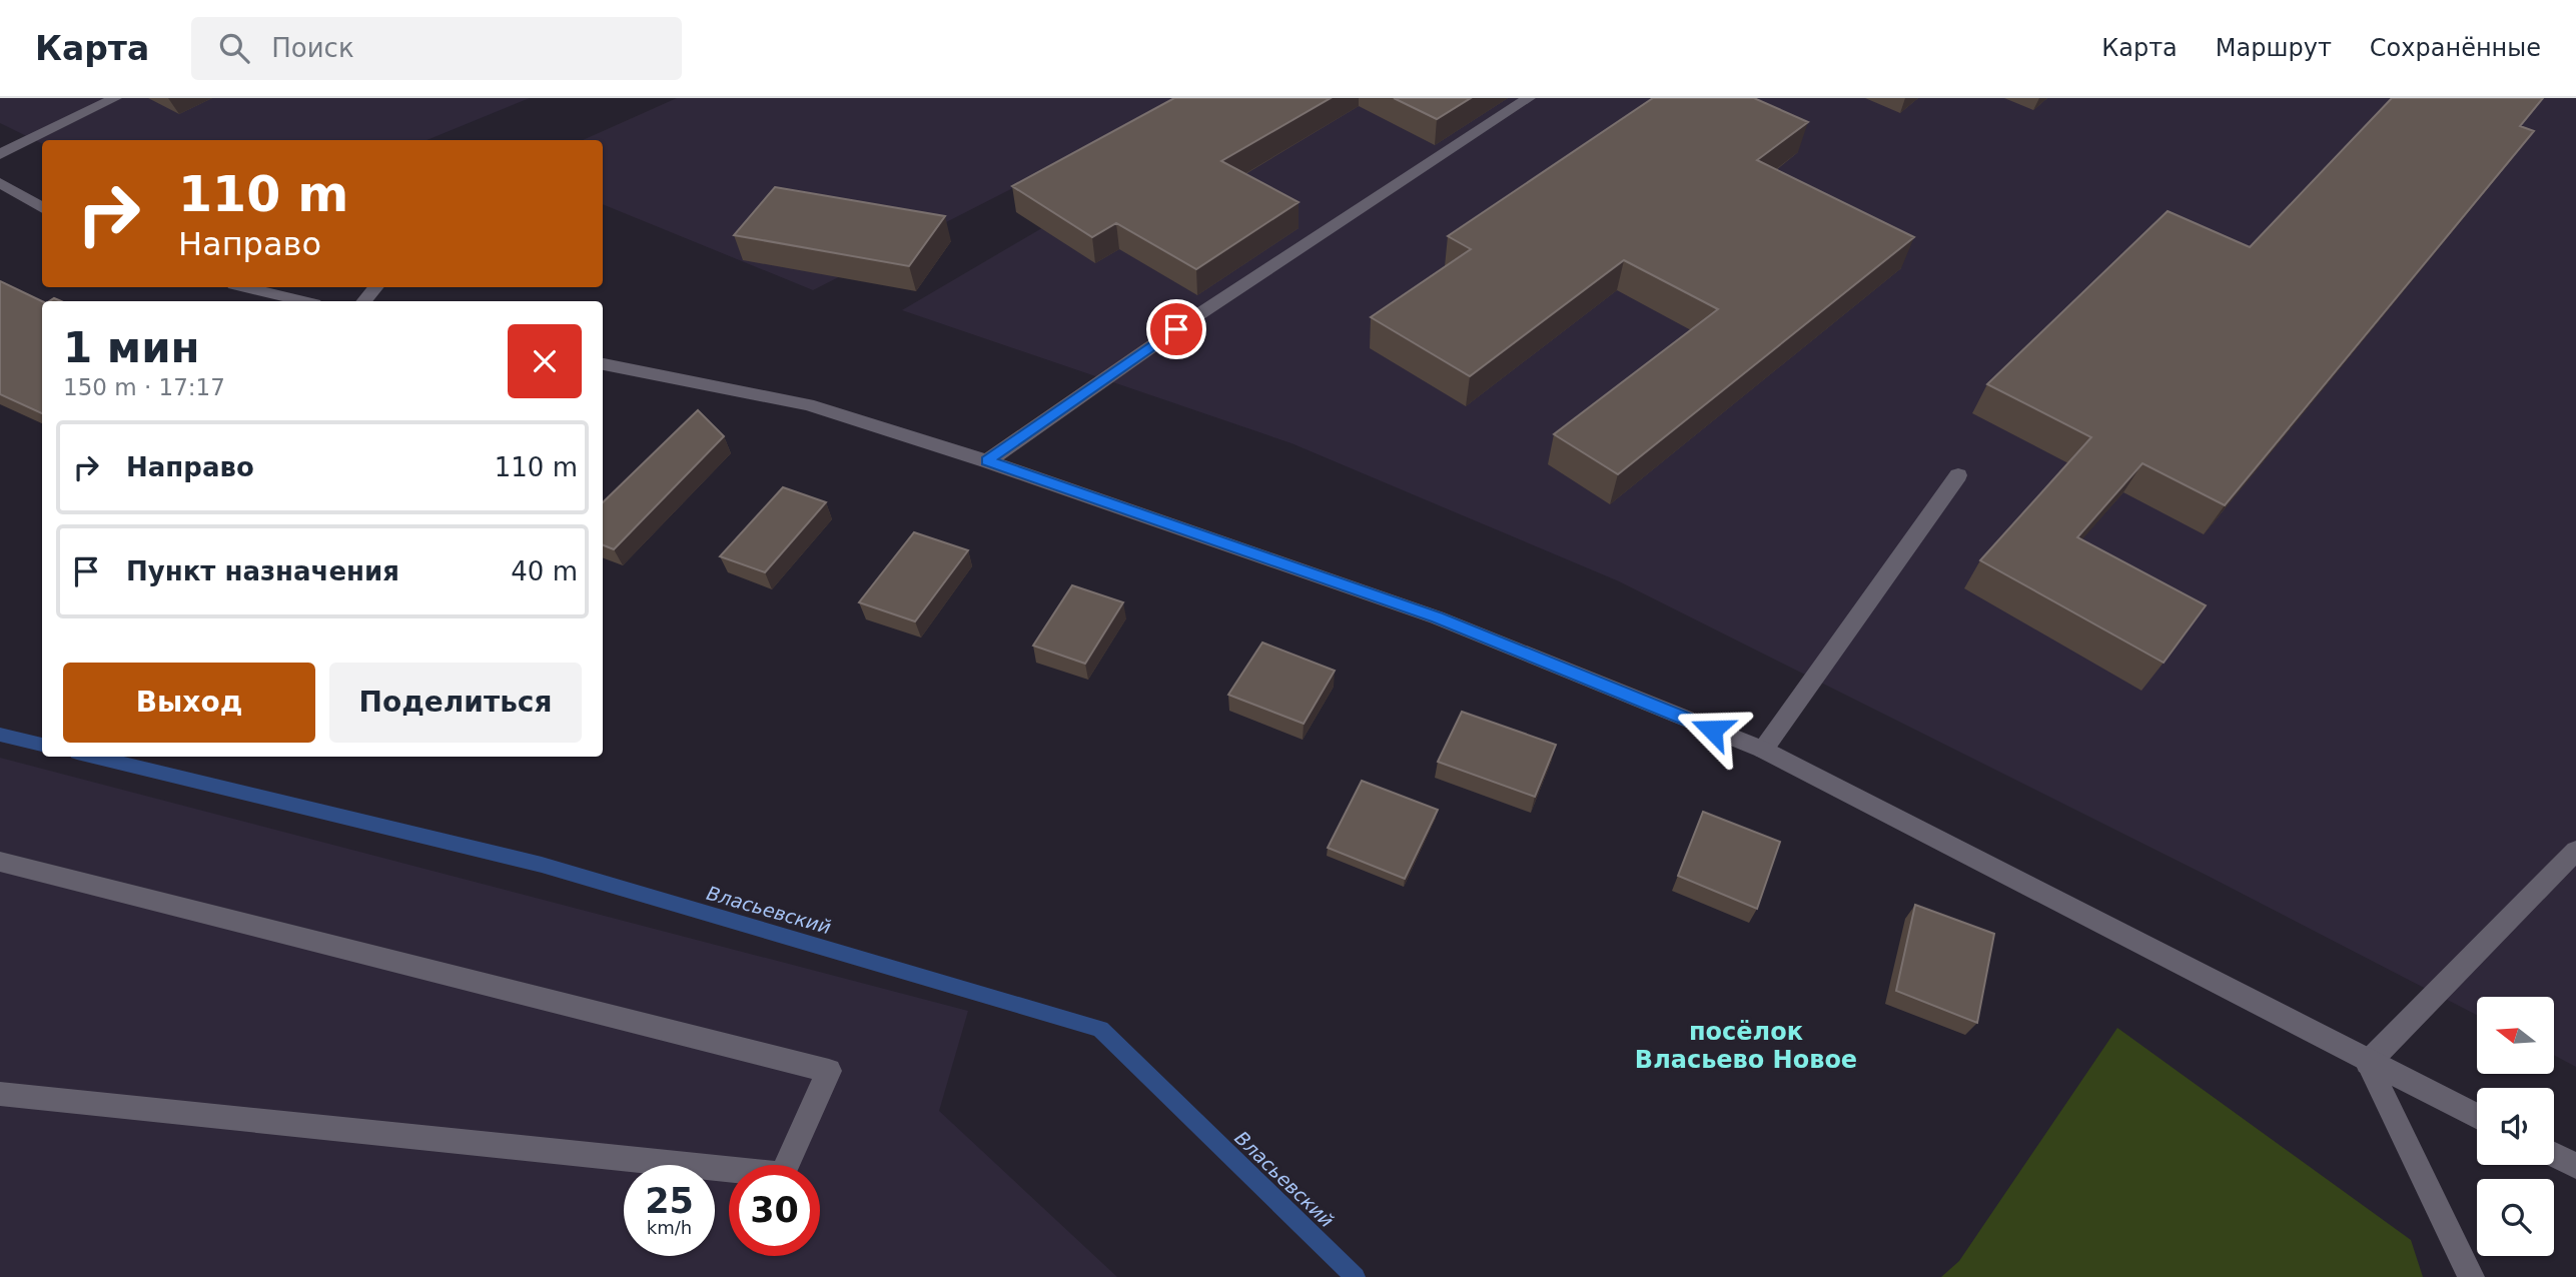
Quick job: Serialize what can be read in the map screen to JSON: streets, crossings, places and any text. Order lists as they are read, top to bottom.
{
  "districts": ["посёлок Власьево Новое"],
  "water": ["Власьевский"],
  "north": "left",
  "page": {
    "header": "Карта",
    "search": "Поиск",
    "nav": ["Карта", "Маршрут", "Сохранённые"],
    "turn": ["110 m", "Направо"],
    "heading": ["1 мин", "150 m · 17:17"],
    "list": [
      {
        "name": "Направо",
        "value": "110 m"
      },
      {
        "name": "Пункт назначения",
        "value": "40 m"
      }
    ],
    "buttons": ["Выход", "Поделиться"],
    "speed": "25 km/h",
    "limit": "30"
  }
}
